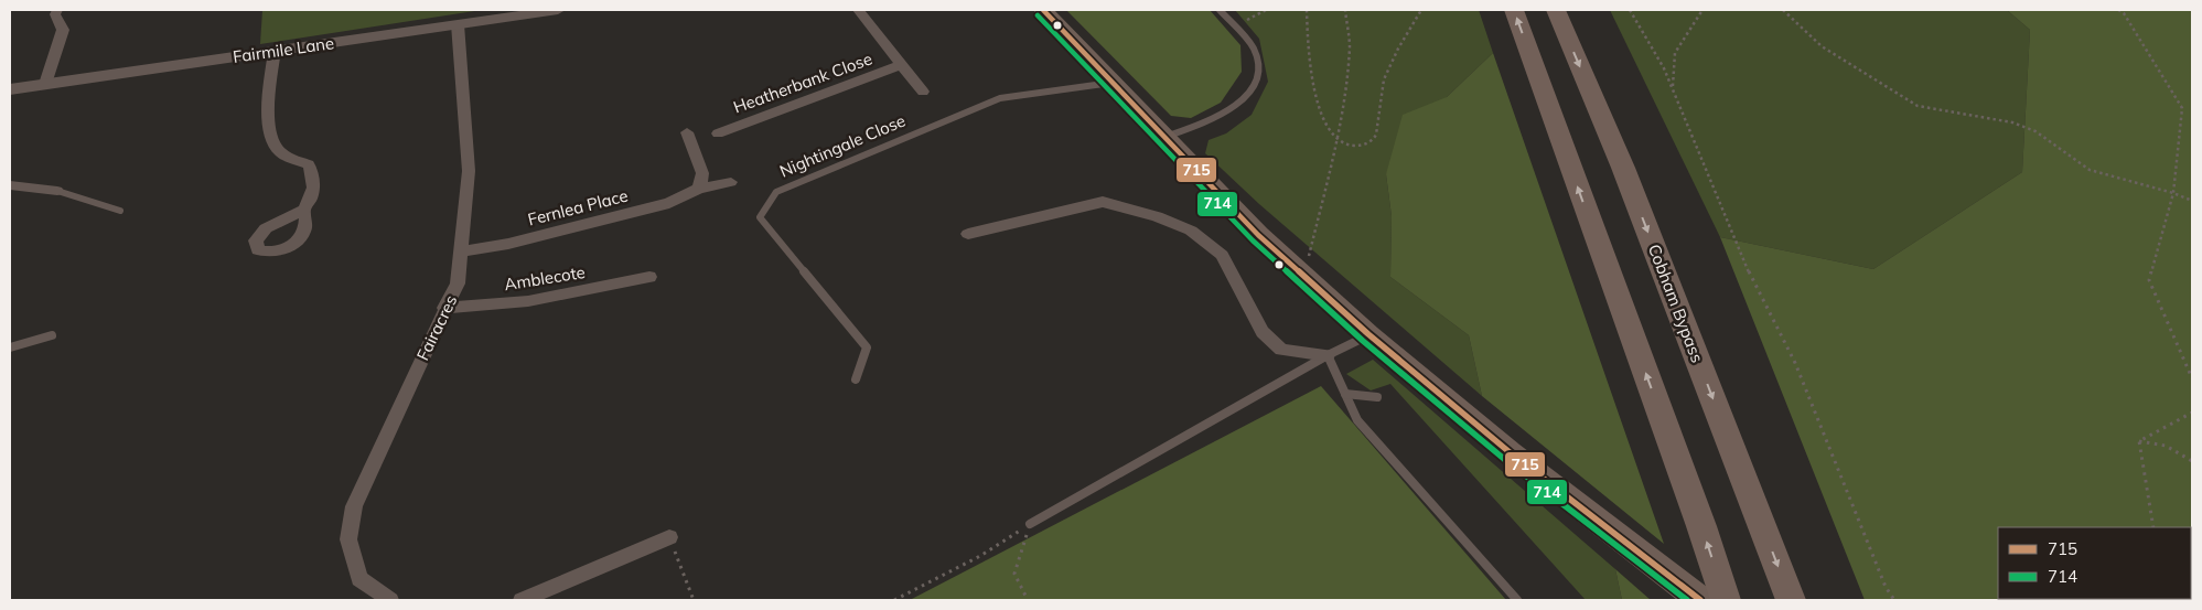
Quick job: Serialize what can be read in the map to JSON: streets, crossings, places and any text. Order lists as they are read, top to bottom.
{
  "streets": {
    "highway": ["Cobham Bypass"],
    "street": [
      "Fairmile Lane",
      "Heatherbank Close",
      "Fernlea Place",
      "Amblecote",
      "Fairacres"
    ],
    "lane": ["Nightingale Close"]
  },
  "crossings": [
    ["Fairmile Lane", "Fairacres"],
    ["Fernlea Place", "Fairacres"],
    ["Amblecote", "Fairacres"]
  ],
  "lines": ["transit line 715", "transit line 714"],
  "legend": ["715", "714"]
}
